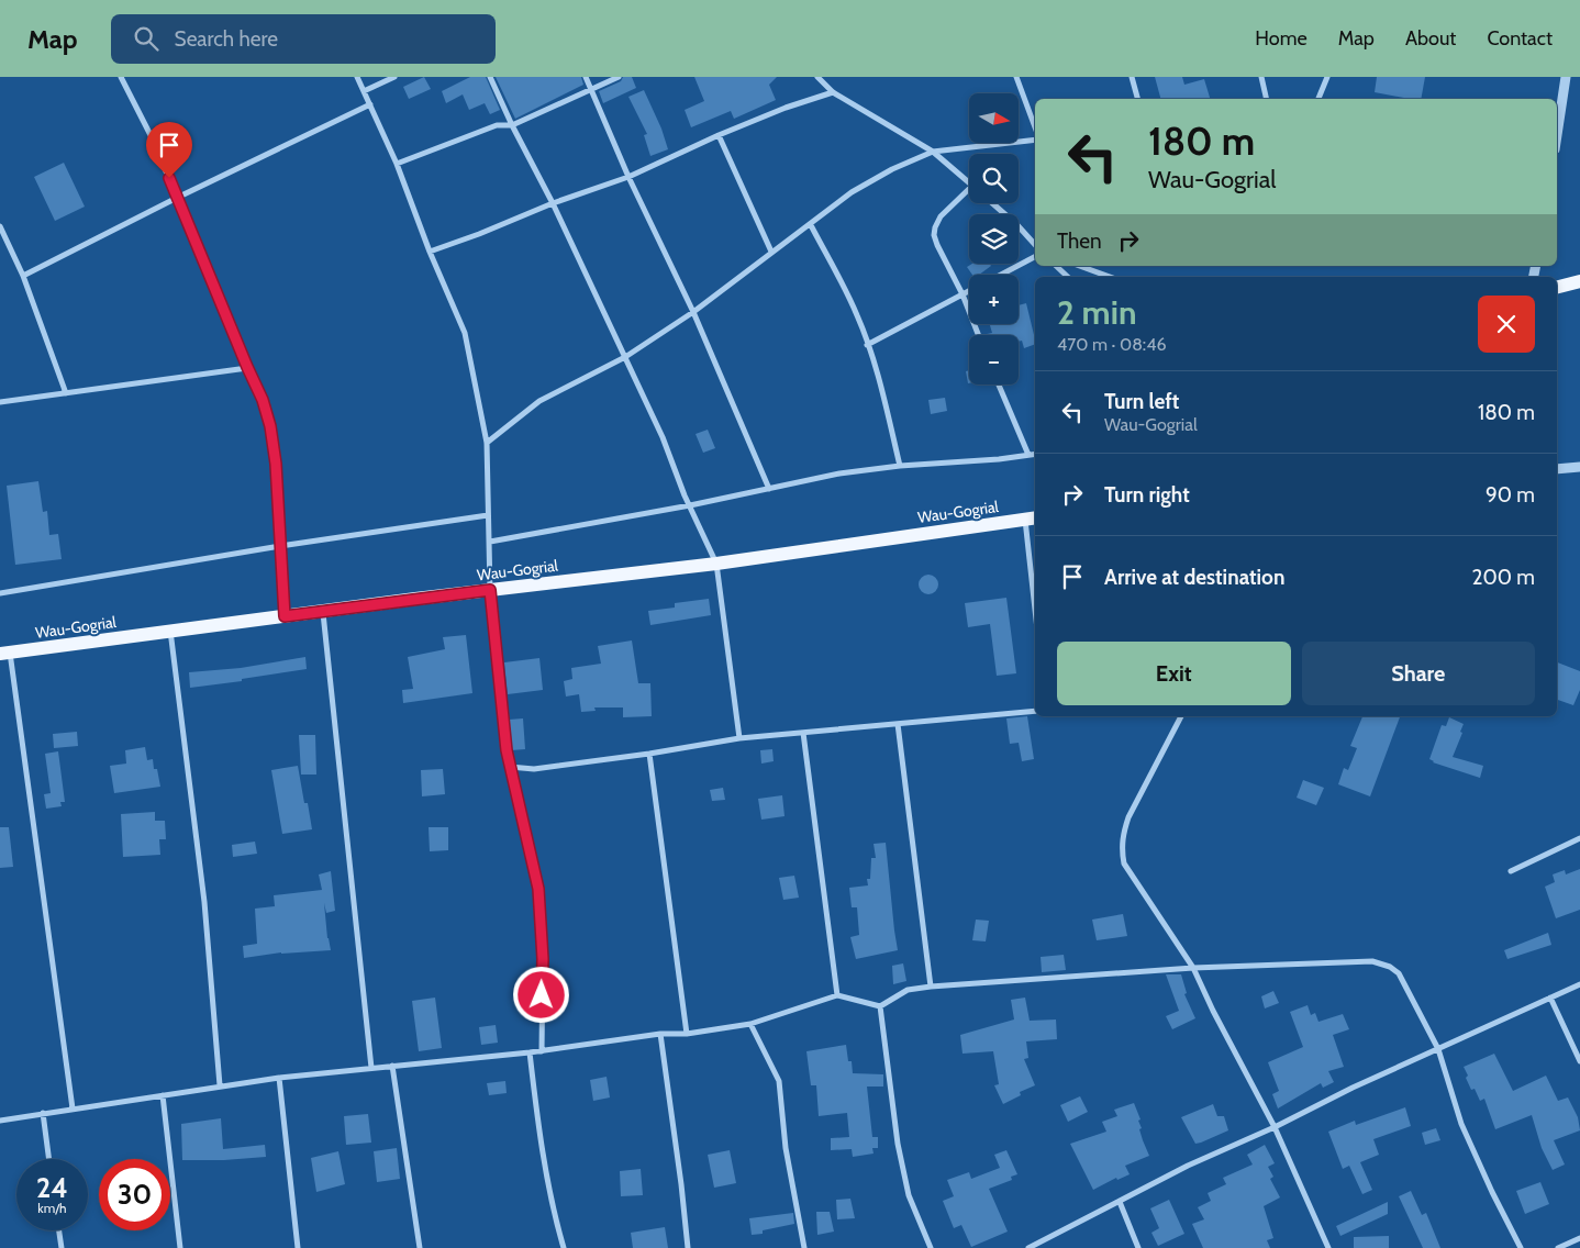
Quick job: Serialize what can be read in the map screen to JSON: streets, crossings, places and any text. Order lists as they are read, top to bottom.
{
  "streets": {
    "main road": ["Wau-Gogrial"]
  },
  "north": "right",
  "page": {
    "header": "Map",
    "search": "Search here",
    "nav": [
      "Home",
      "Map",
      "About",
      "Contact"
    ],
    "map_buttons": ["+", "−"],
    "turn": ["180 m", "Wau-Gogrial"],
    "then": "Then",
    "heading": ["2 min", "470 m · 08:46"],
    "list": [
      {
        "name": "Turn left",
        "note": "Wau-Gogrial",
        "value": "180 m"
      },
      {
        "name": "Turn right",
        "value": "90 m"
      },
      {
        "name": "Arrive at destination",
        "value": "200 m"
      }
    ],
    "buttons": ["Exit", "Share"],
    "speed": "24 km/h",
    "limit": "30"
  }
}
